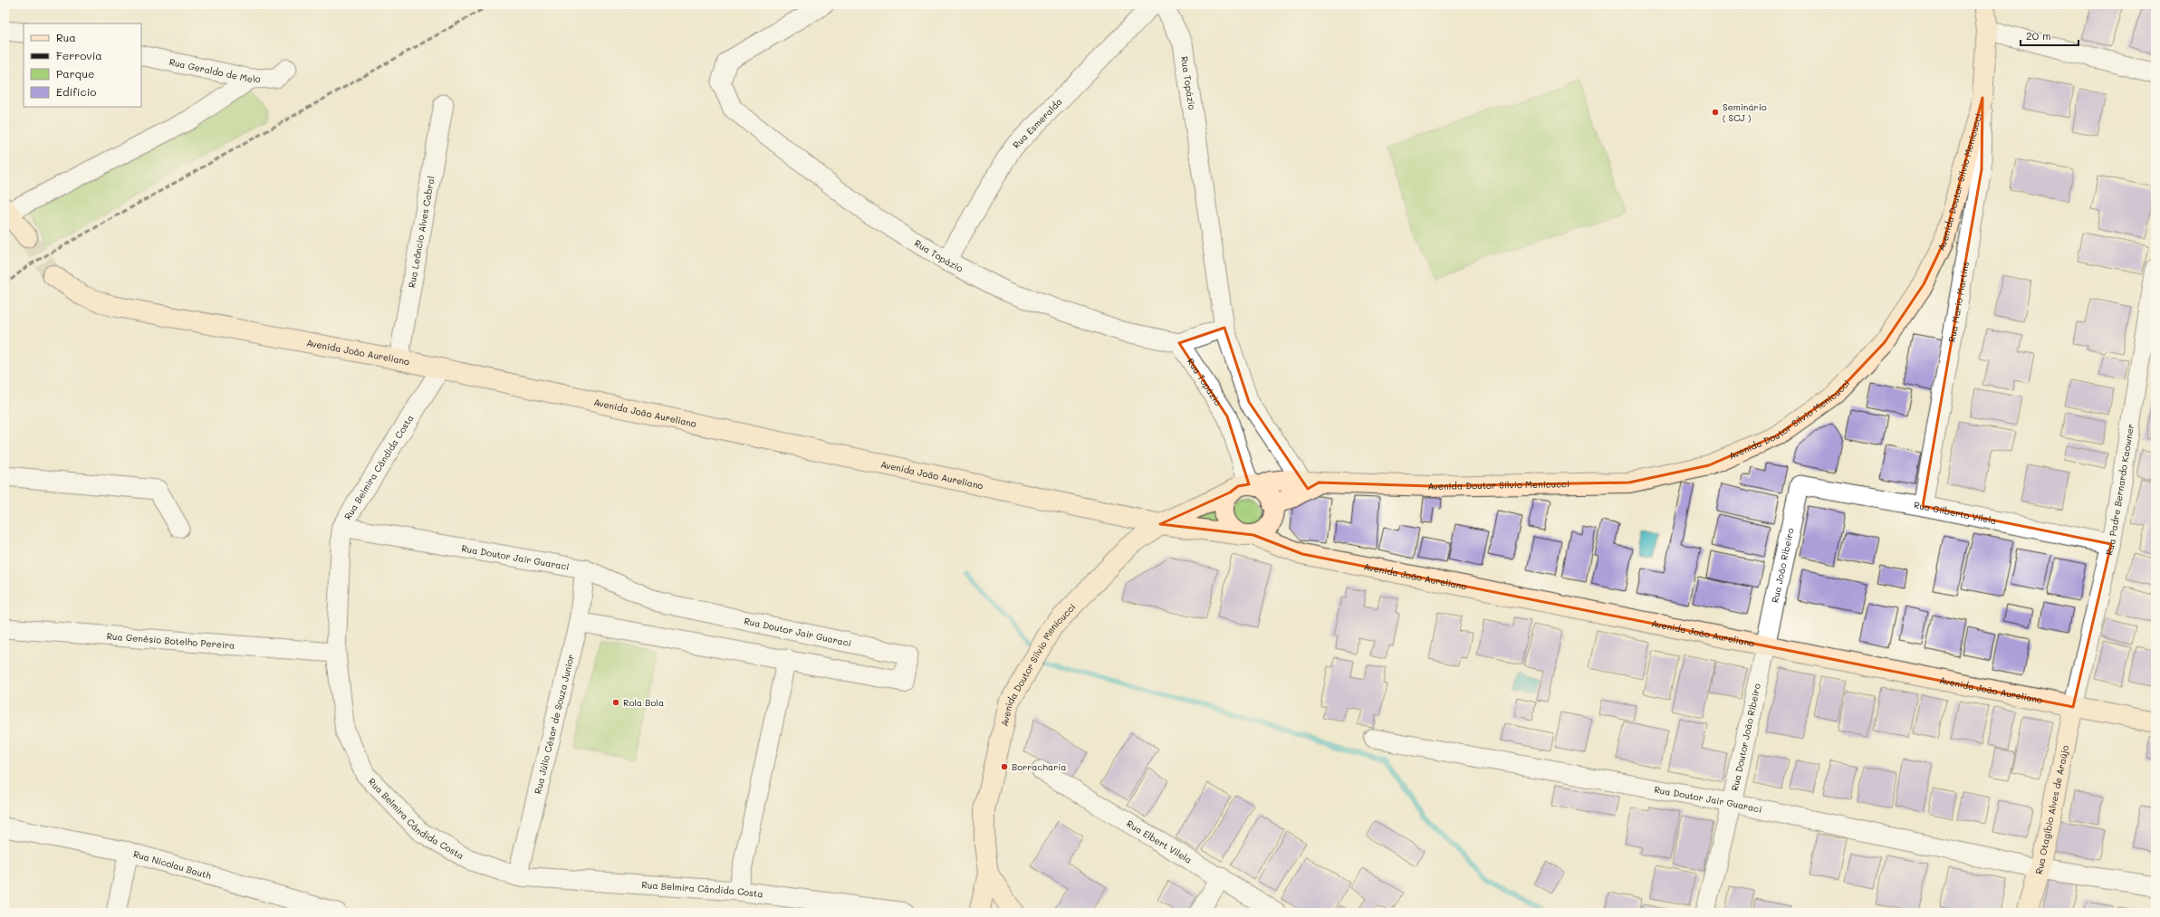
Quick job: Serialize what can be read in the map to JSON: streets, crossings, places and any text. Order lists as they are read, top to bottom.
{
  "streets": {
    "main road": ["Avenida Doutor Sílvio Menicucci", "Avenida João Aureliano", "Rua Otagíbio Alves de Araújo"],
    "street": [
      "Rua Geraldo de Melo",
      "Rua Topázio",
      "Rua Esmeralda",
      "Rua Leôncio Alves Cabral",
      "Rua Mario Martins",
      "Rua Belmira Cândida Costa",
      "Rua Padre Bernardo Kaowner",
      "Rua Gilberto Vilela",
      "Rua Doutor Jair Guaraci",
      "Rua João Ribeiro",
      "Rua Genésio Botelho Pereira",
      "Rua Júlio César de Souza Junior",
      "Rua Doutor João Ribeiro",
      "Rua Elbert Vilela",
      "Rua Nicolau Bauth"
    ]
  },
  "crossings": [
    ["Rua Topázio", "Rua Esmeralda"],
    ["Rua Topázio", "Avenida Doutor Sílvio Menicucci"],
    ["Rua Topázio", "Avenida João Aureliano"],
    ["Avenida Doutor Sílvio Menicucci", "Rua Mario Martins"],
    ["Avenida Doutor Sílvio Menicucci", "Avenida João Aureliano"],
    ["Rua Leôncio Alves Cabral", "Avenida João Aureliano"],
    ["Rua Mario Martins", "Rua Gilberto Vilela"],
    ["Avenida João Aureliano", "Rua Belmira Cândida Costa"],
    ["Avenida João Aureliano", "Rua Padre Bernardo Kaowner"],
    ["Avenida João Aureliano", "Rua João Ribeiro"],
    ["Avenida João Aureliano", "Rua Doutor João Ribeiro"],
    ["Avenida João Aureliano", "Rua Otagíbio Alves de Araújo"],
    ["Rua Belmira Cândida Costa", "Rua Doutor Jair Guaraci"],
    ["Rua Belmira Cândida Costa", "Rua Genésio Botelho Pereira"],
    ["Rua Belmira Cândida Costa", "Rua Júlio César de Souza Junior"],
    ["Rua Padre Bernardo Kaowner", "Rua Gilberto Vilela"],
    ["Rua Padre Bernardo Kaowner", "Rua Otagíbio Alves de Araújo"],
    ["Rua Gilberto Vilela", "Rua João Ribeiro"],
    ["Rua Doutor Jair Guaraci", "Rua Júlio César de Souza Junior"],
    ["Rua Doutor Jair Guaraci", "Rua Doutor João Ribeiro"],
    ["Rua Doutor Jair Guaraci", "Rua Otagíbio Alves de Araújo"],
    ["Rua João Ribeiro", "Rua Doutor João Ribeiro"]
  ],
  "places": ["Seminário ( SCJ )", "Rola Bola", "Borracharia"],
  "legend": [
    "Rua",
    "Ferrovia",
    "Parque",
    "Edifício"
  ],
  "scale_bar": "20 m"
}
